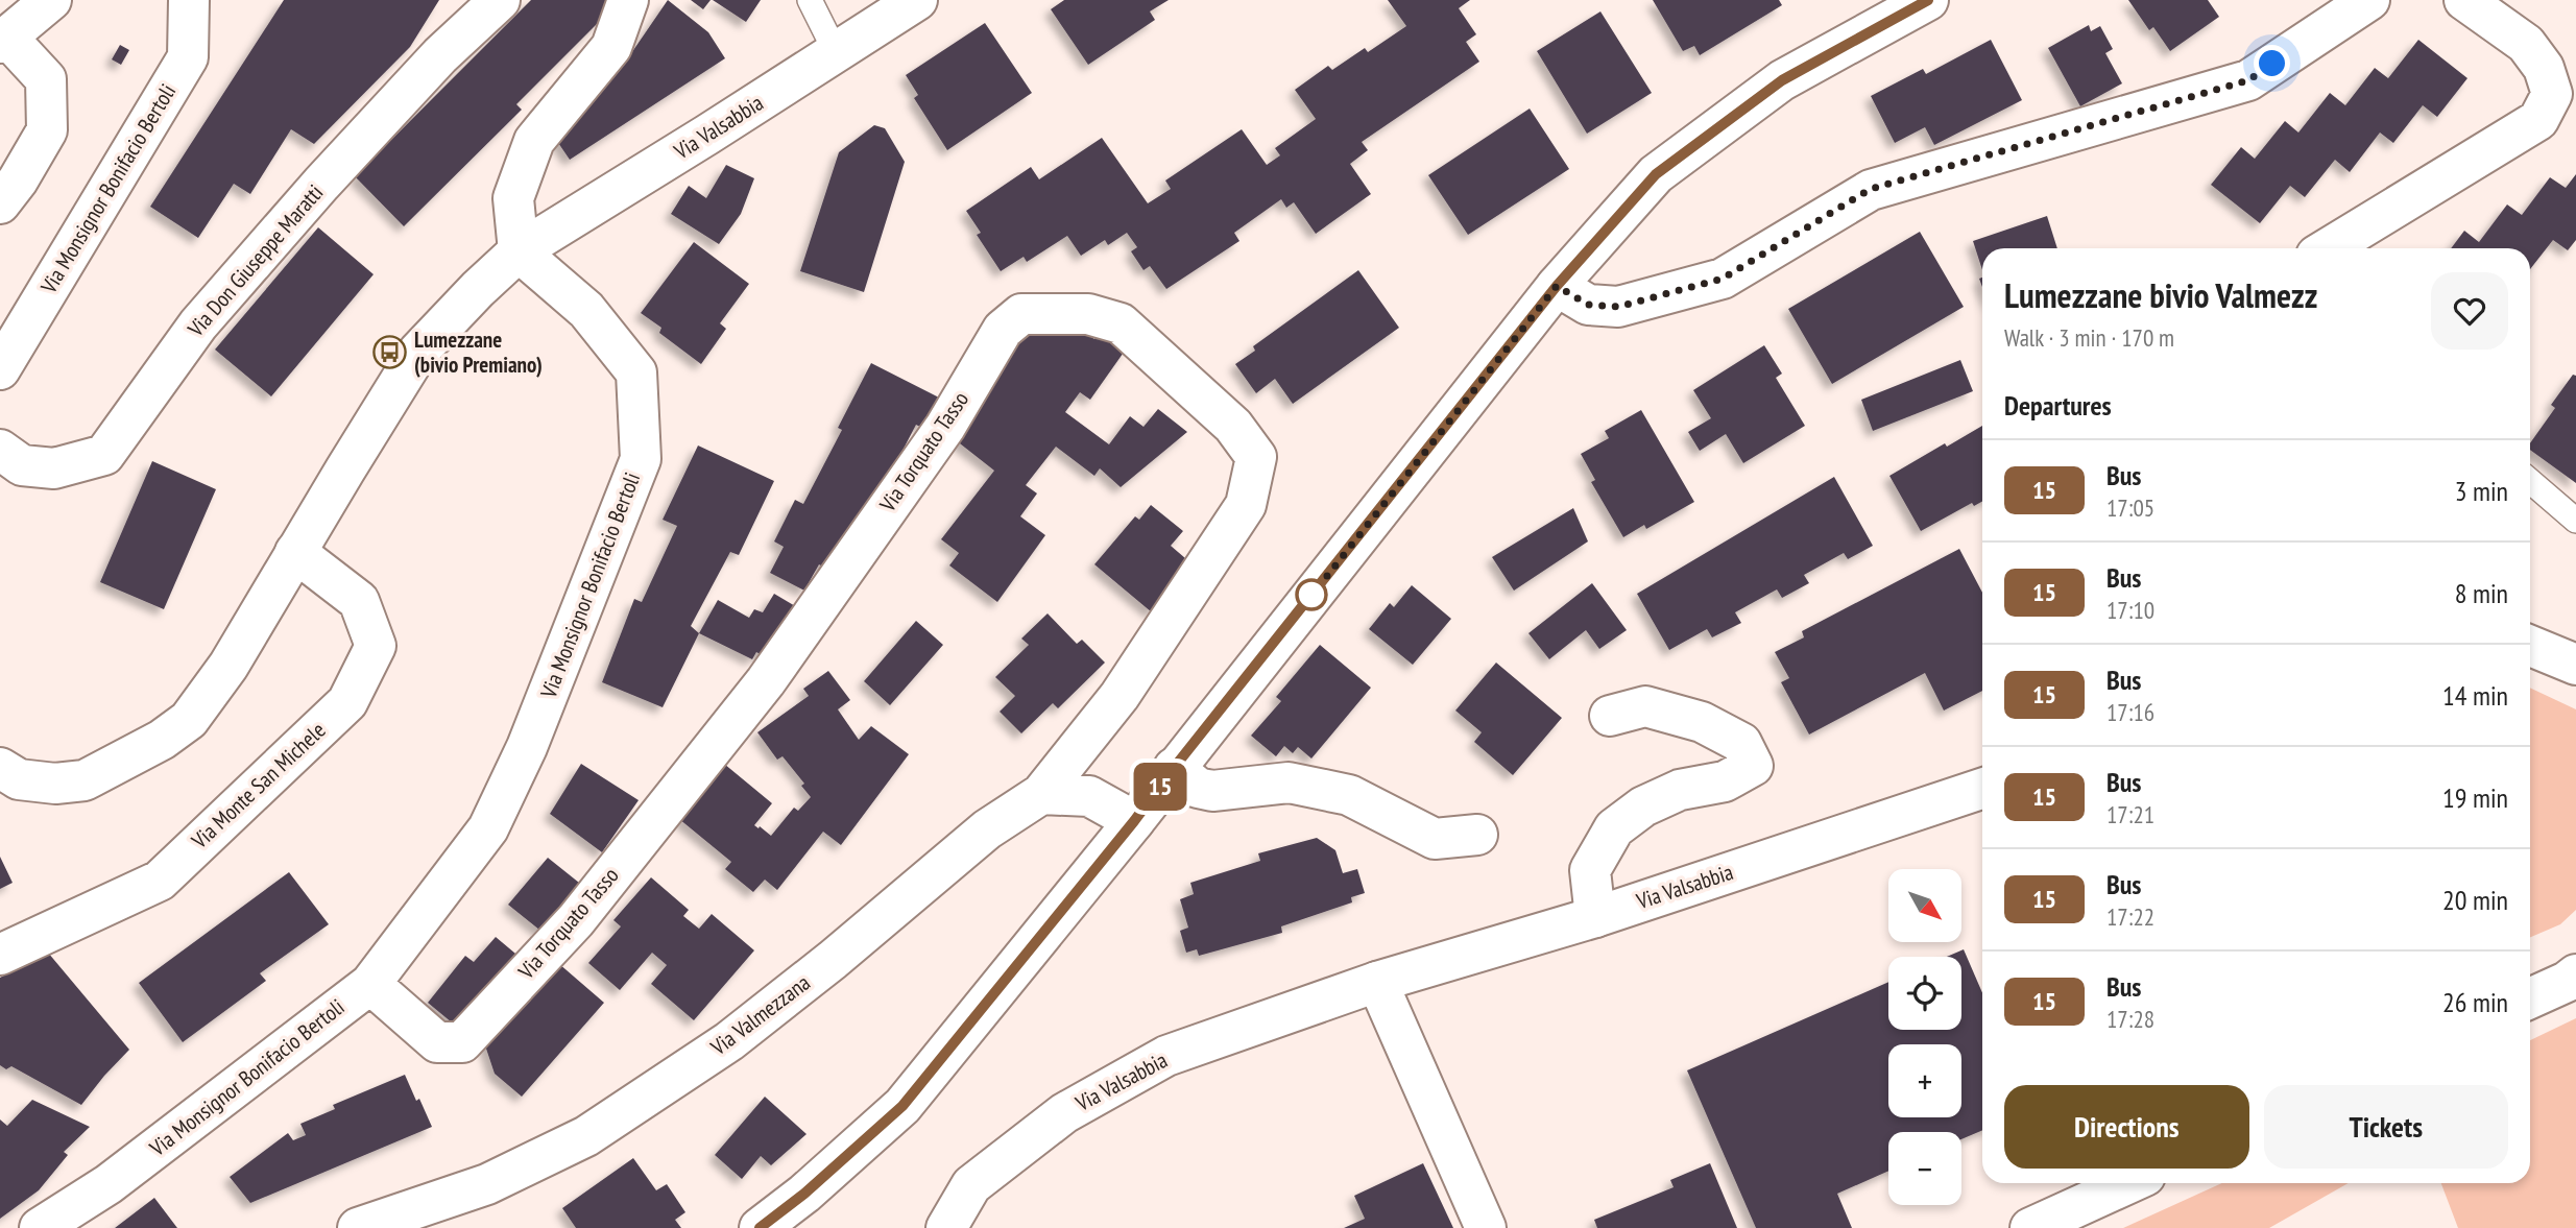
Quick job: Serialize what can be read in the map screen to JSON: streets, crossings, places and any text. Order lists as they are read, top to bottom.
{
  "streets": {
    "street": [
      "Via Valsabbia",
      "Via Monsignor Bonifacio Bertoli",
      "Via Don Giuseppe Maratti",
      "Via Torquato Tasso",
      "Via Monte San Michele",
      "Via Valmezzana"
    ]
  },
  "crossings": [
    ["Via Valsabbia", "Via Monsignor Bonifacio Bertoli"],
    ["Via Monsignor Bonifacio Bertoli", "Via Torquato Tasso"],
    ["Via Torquato Tasso", "Via Valmezzana"]
  ],
  "places": {
    "bus stop": ["Lumezzane (bivio Premiano)"]
  },
  "lines": ["bus line 15"],
  "north": "bottom right",
  "page": {
    "on_map": "15",
    "heading": [
      ["Lumezzane bivio Valmezz", "Walk · 3 min · 170 m"],
      "Departures"
    ],
    "list": [
      {
        "mark": "15",
        "name": "Bus",
        "note": "17:05",
        "value": "3 min"
      },
      {
        "mark": "15",
        "name": "Bus",
        "note": "17:10",
        "value": "8 min"
      },
      {
        "mark": "15",
        "name": "Bus",
        "note": "17:16",
        "value": "14 min"
      },
      {
        "mark": "15",
        "name": "Bus",
        "note": "17:21",
        "value": "19 min"
      },
      {
        "mark": "15",
        "name": "Bus",
        "note": "17:22",
        "value": "20 min"
      },
      {
        "mark": "15",
        "name": "Bus",
        "note": "17:28",
        "value": "26 min"
      }
    ],
    "map_buttons": ["+", "−"],
    "buttons": ["Directions", "Tickets"]
  }
}
